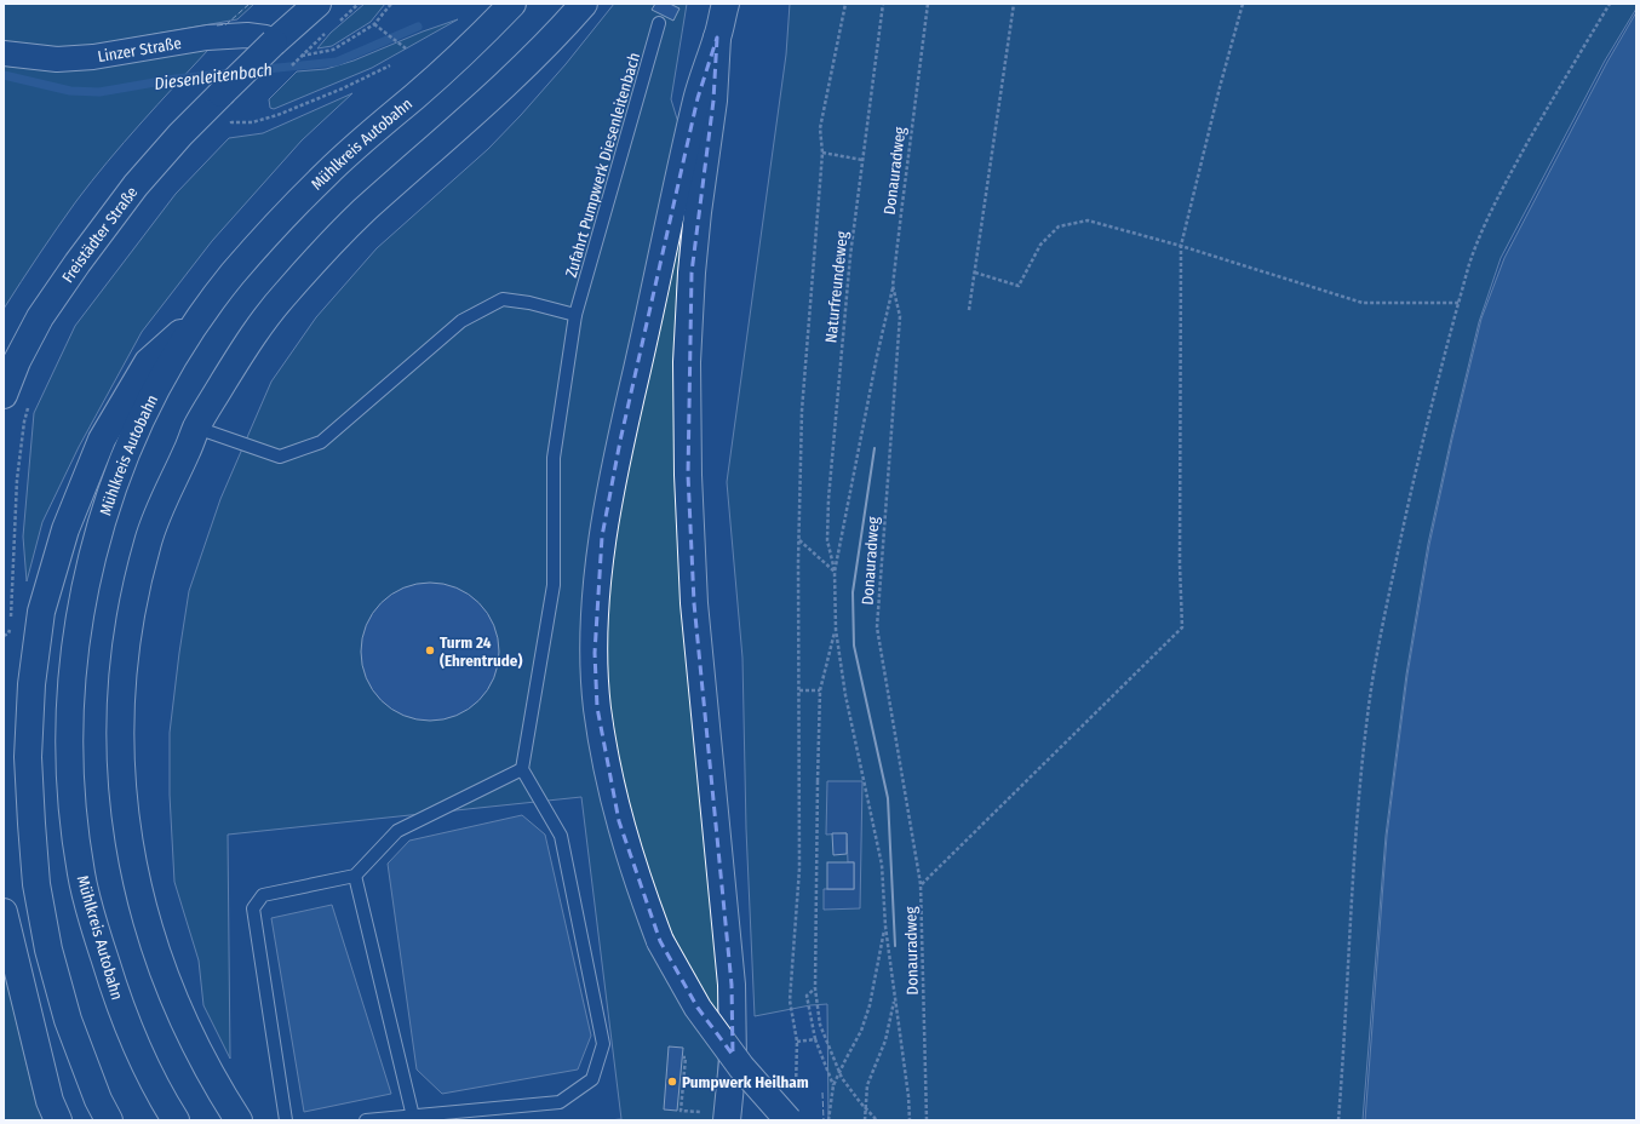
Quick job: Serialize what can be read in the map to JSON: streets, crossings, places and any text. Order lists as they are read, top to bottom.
{
  "streets": {
    "main road": ["Mühlkreis Autobahn", "Freistädter Straße"],
    "street": ["Linzer Straße"],
    "lane": ["Zufahrt Pumpwerk Diesenleitenbach"],
    "path": ["Donauradweg", "Naturfreundeweg"]
  },
  "crossings": [
    ["Linzer Straße", "Freistädter Straße"]
  ],
  "water": ["Diesenleitenbach"],
  "places": ["Turm 24 (Ehrentrude)", "Pumpwerk Heilham"]
}
